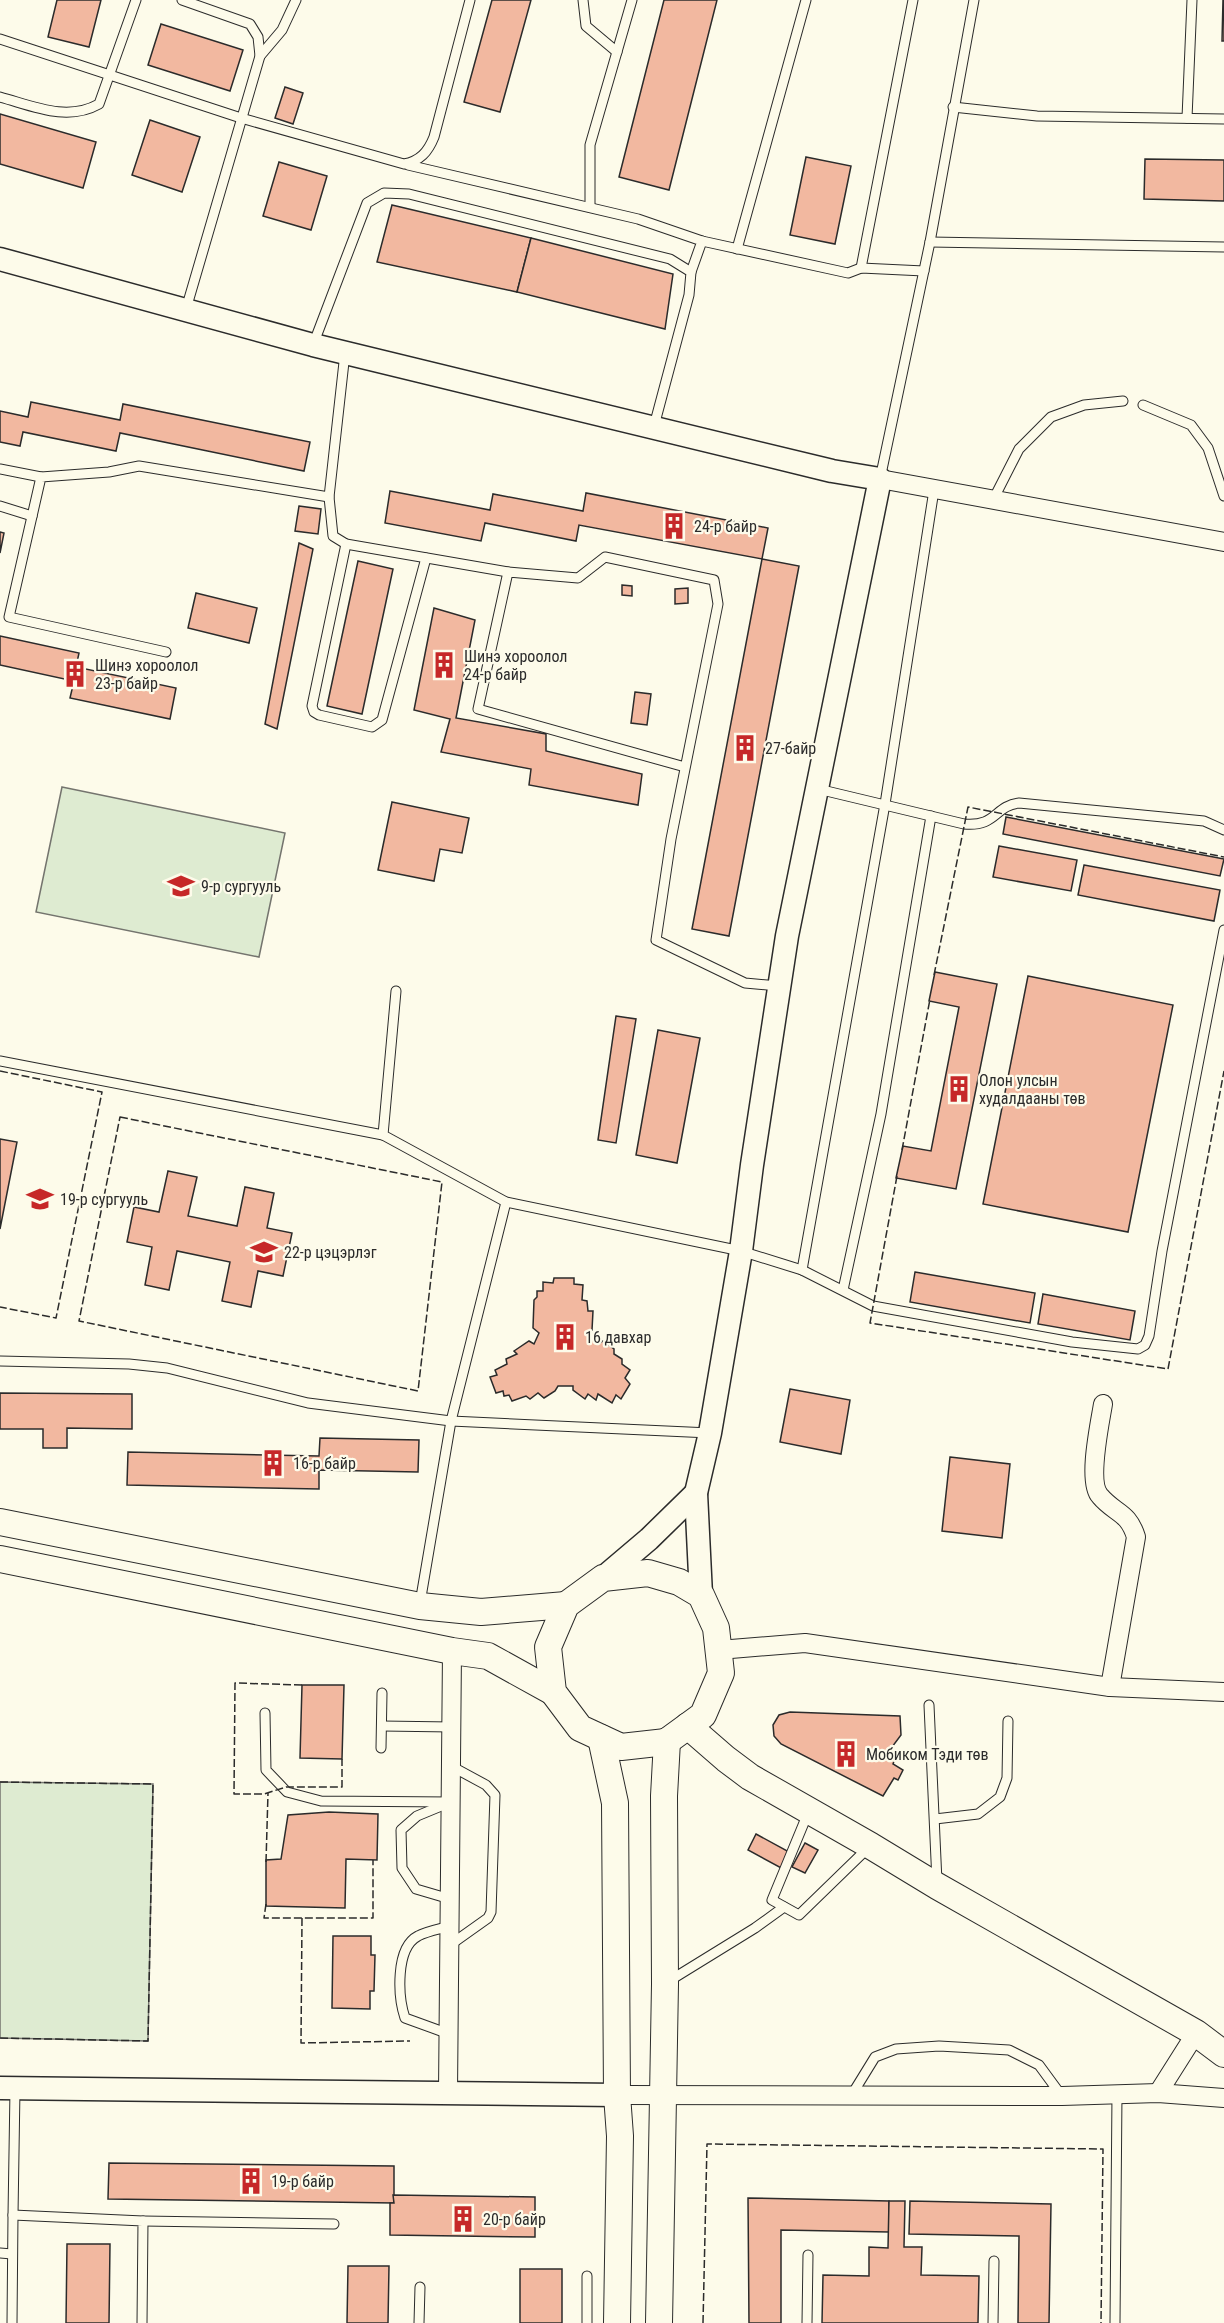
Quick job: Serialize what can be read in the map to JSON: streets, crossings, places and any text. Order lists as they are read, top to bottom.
{
  "places": {
    "building": [
      "24-р байр",
      "Шинэ хороолол 24-р байр",
      "Шинэ хороолол 23-р байр",
      "27-байр",
      "Олон улсын худалдааны төв",
      "16 давхар",
      "16-р байр",
      "Мобиком Тэди төв",
      "19-р байр",
      "20-р байр"
    ],
    "school or university": ["9-р сургууль", "19-р сургууль", "22-р цэцэрлэг"]
  }
}
